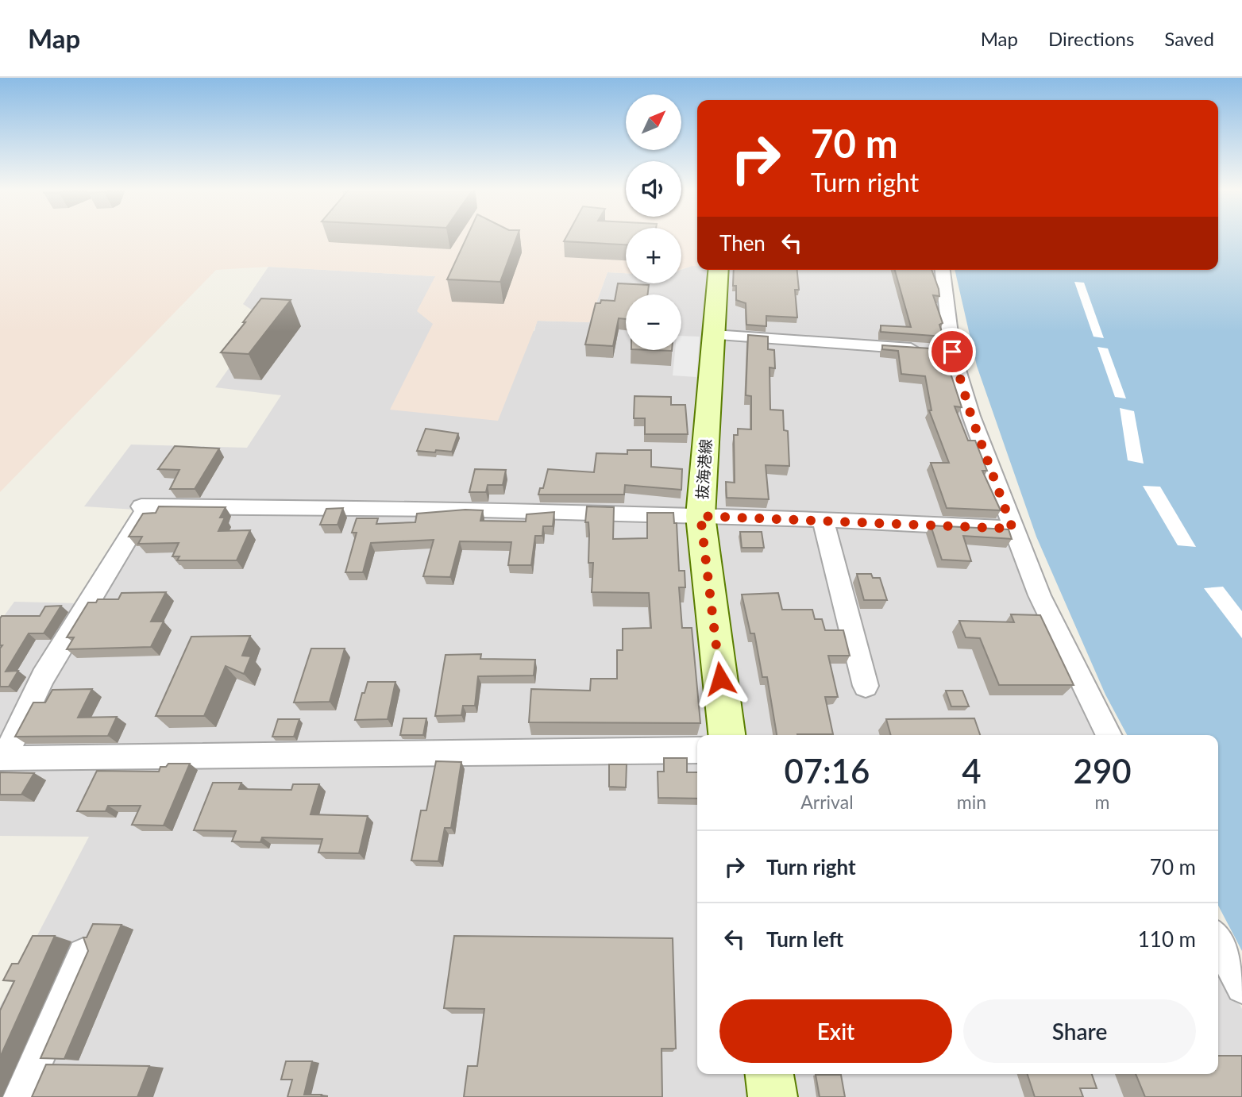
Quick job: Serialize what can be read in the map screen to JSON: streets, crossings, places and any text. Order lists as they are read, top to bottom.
{
  "streets": {
    "main road": ["抜海港線"]
  },
  "north": "top right",
  "page": {
    "header": "Map",
    "nav": ["Map", "Directions", "Saved"],
    "map_buttons": ["+", "−"],
    "turn": ["70 m", "Turn right"],
    "then": "Then",
    "eta": [
      "07:16",
      "Arrival",
      "4",
      "min",
      "290",
      "m"
    ],
    "list": [
      {
        "name": "Turn right",
        "value": "70 m"
      },
      {
        "name": "Turn left",
        "value": "110 m"
      }
    ],
    "buttons": ["Exit", "Share"]
  }
}
